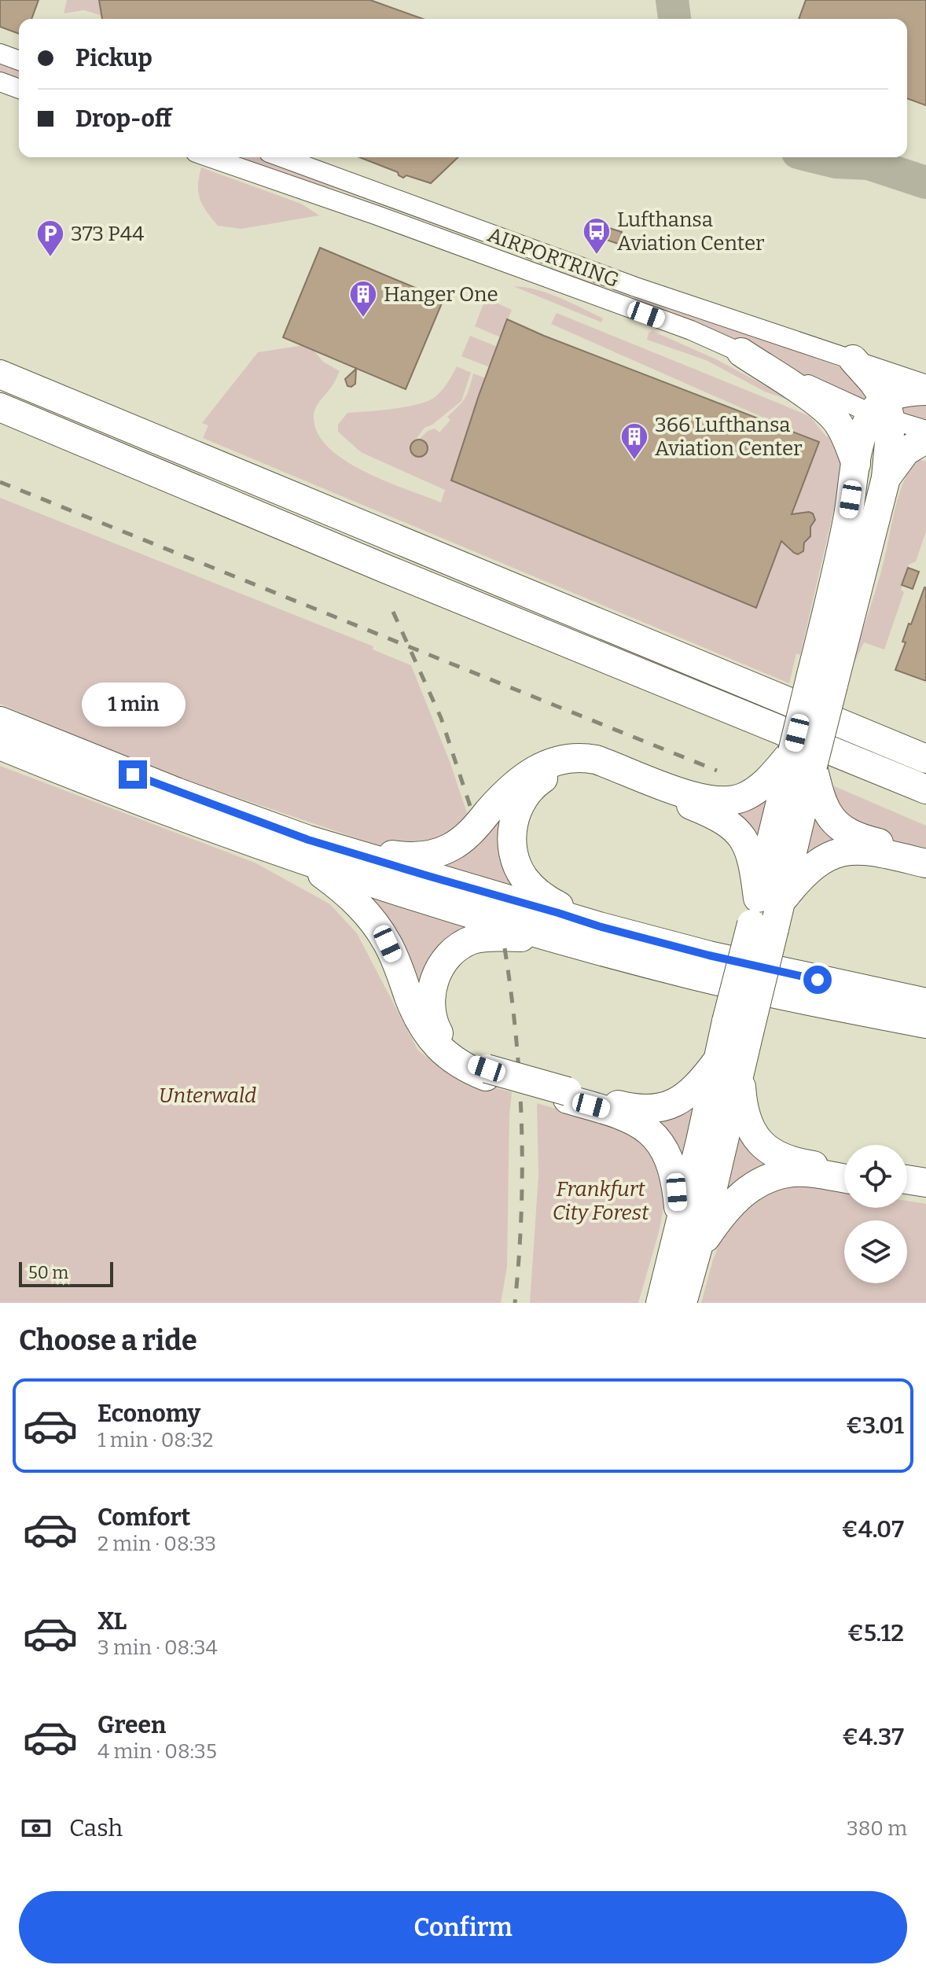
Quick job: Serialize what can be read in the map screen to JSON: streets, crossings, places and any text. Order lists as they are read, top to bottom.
{
  "streets": {
    "street": ["AIRPORTRING"]
  },
  "parks": ["Unterwald", "Frankfurt City Forest"],
  "places": {
    "bus stop": ["Lufthansa Aviation Center"],
    "parking": ["373 P44"],
    "building": ["Hanger One", "366 Lufthansa Aviation Center"]
  },
  "scale_bar": "50 m",
  "page": {
    "banner": ["Pickup", "Drop-off"],
    "bubble": "1 min",
    "scale": "50 m",
    "heading": "Choose a ride",
    "list": [
      {
        "name": "Economy",
        "note": "1 min · 08:32",
        "value": "€3.01"
      },
      {
        "name": "Comfort",
        "note": "2 min · 08:33",
        "value": "€4.07"
      },
      {
        "name": "XL",
        "note": "3 min · 08:34",
        "value": "€5.12"
      },
      {
        "name": "Green",
        "note": "4 min · 08:35",
        "value": "€4.37"
      }
    ],
    "pay": ["Cash", "380 m"],
    "buttons": "Confirm"
  }
}
